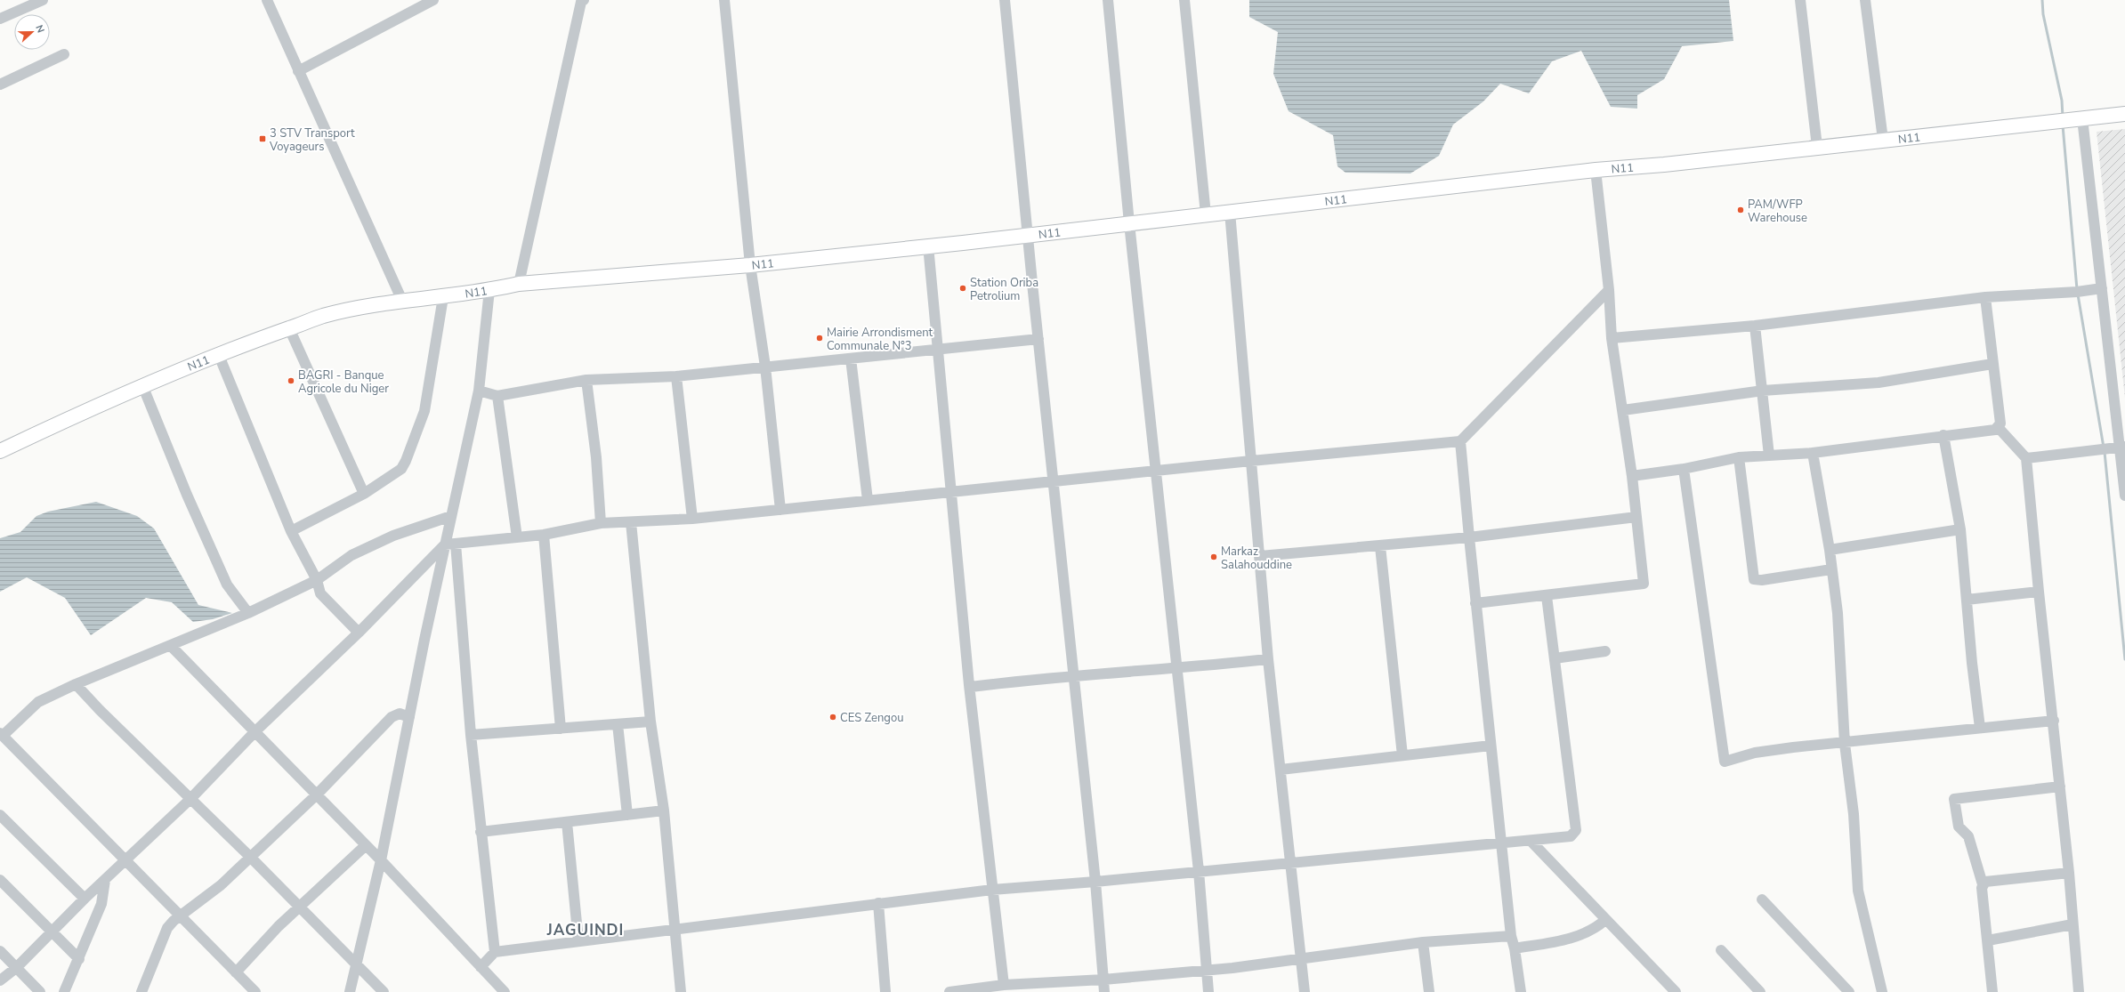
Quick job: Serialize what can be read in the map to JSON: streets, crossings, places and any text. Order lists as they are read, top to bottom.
{
  "streets": {
    "main road": ["N11"]
  },
  "districts": ["JAGUINDI"],
  "places": {
    "transit": ["3 STV Transport Voyageurs"],
    "other": [
      "PAM/WFP Warehouse",
      "Station Oriba Petrolium",
      "Mairie Arrondisment Communale N°3",
      "BAGRI - Banque Agricole du Niger",
      "Markaz Salahouddine",
      "CES Zengou"
    ]
  },
  "north": "right"
}
